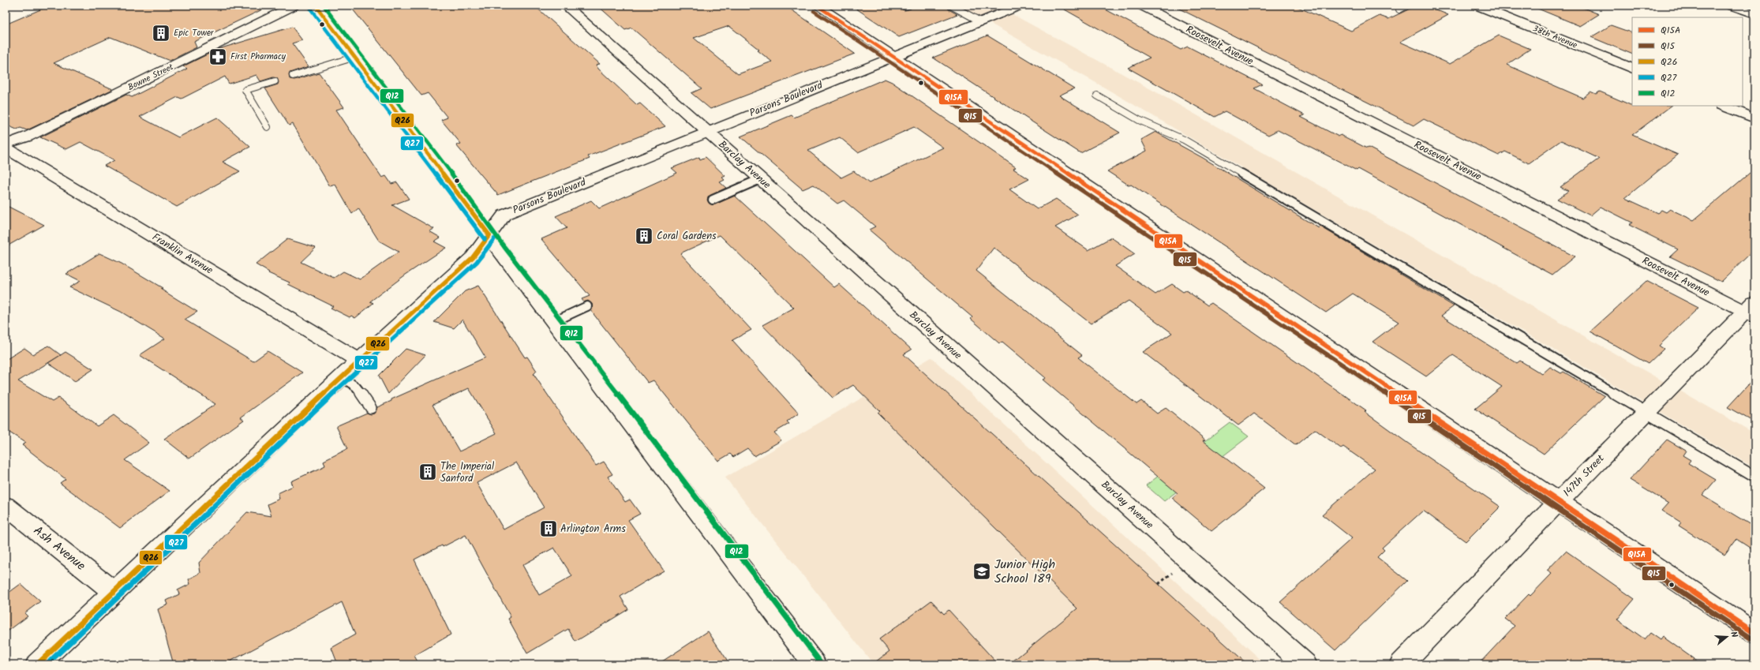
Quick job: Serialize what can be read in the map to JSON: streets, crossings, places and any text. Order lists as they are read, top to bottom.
{
  "streets": {
    "street": [
      "38th Avenue",
      "Roosevelt Avenue",
      "Bowne Street",
      "Parsons Boulevard",
      "Barclay Avenue",
      "Franklin Avenue",
      "147th Street",
      "Ash Avenue"
    ]
  },
  "crossings": [
    ["Roosevelt Avenue", "147th Street"],
    ["Parsons Boulevard", "Barclay Avenue"],
    ["Parsons Boulevard", "Franklin Avenue"],
    ["Parsons Boulevard", "Ash Avenue"]
  ],
  "places": {
    "building": [
      "Epic Tower",
      "Coral Gardens",
      "The Imperial Sanford",
      "Arlington Arms"
    ],
    "pharmacy": ["First Pharmacy"],
    "school or university": ["Junior High School 189"]
  },
  "lines": [
    "transit line Q15A",
    "transit line Q26",
    "transit line Q12",
    "transit line Q27",
    "transit line Q15"
  ],
  "legend": [
    "Q15A",
    "Q15",
    "Q26",
    "Q27",
    "Q12"
  ],
  "north": "right"
}
